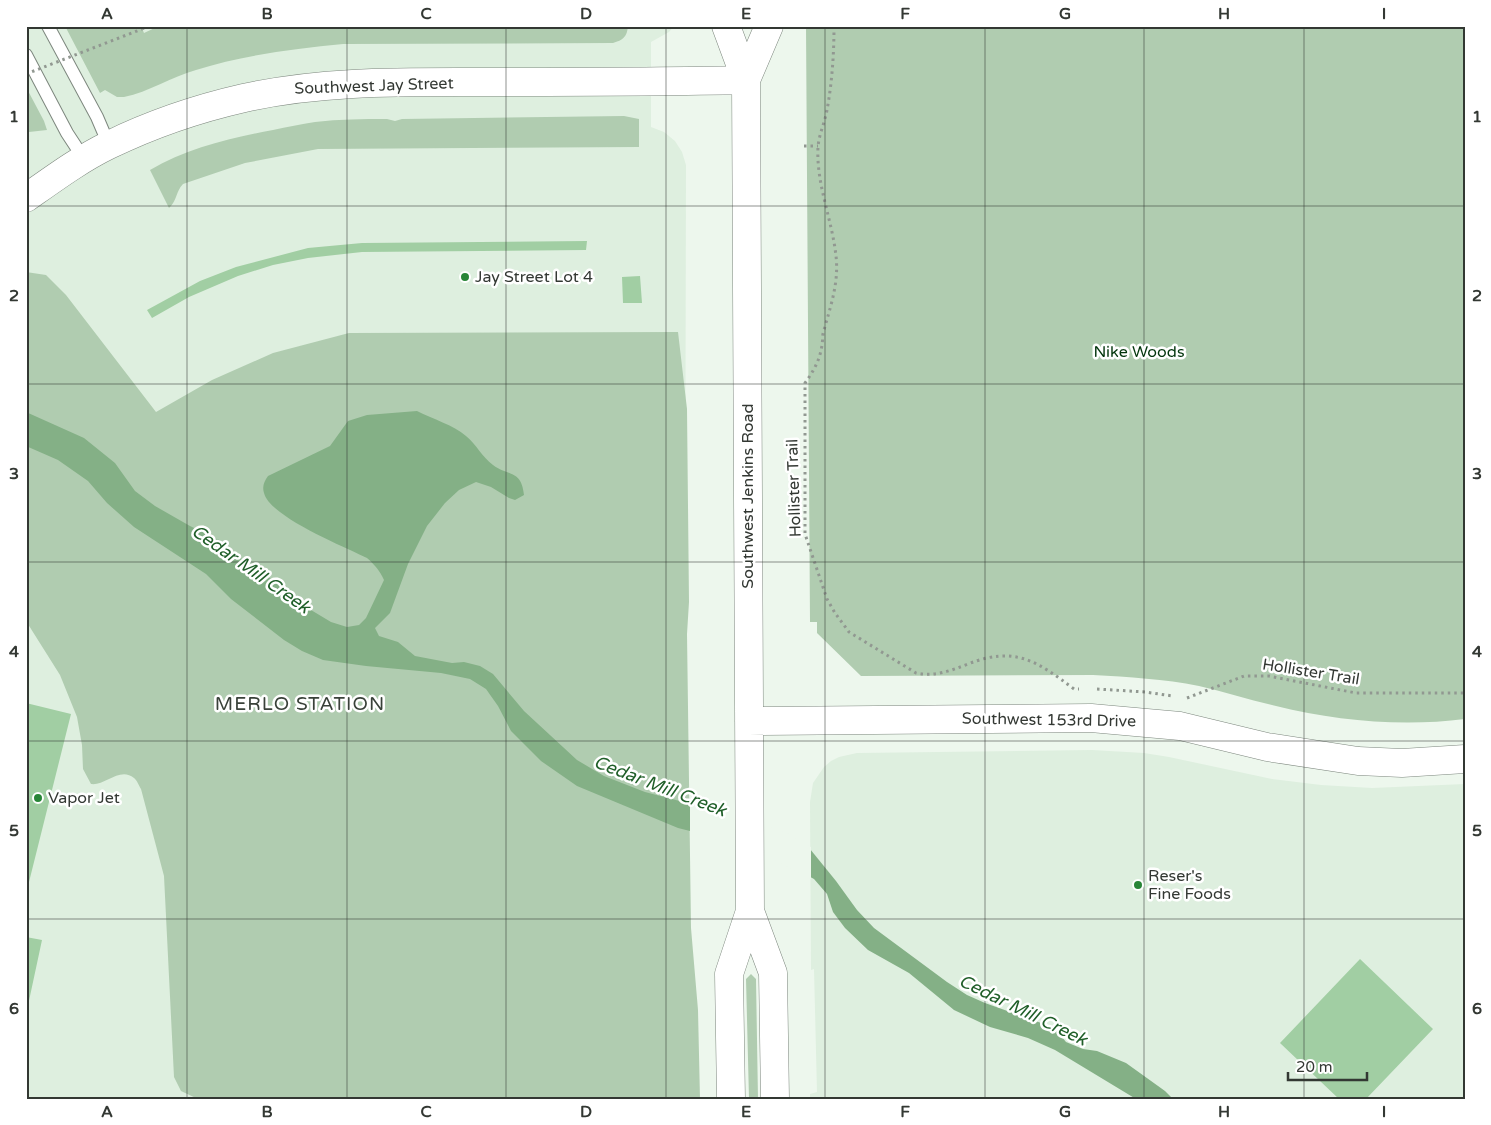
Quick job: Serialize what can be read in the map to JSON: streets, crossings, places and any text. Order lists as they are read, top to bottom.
{
  "streets": {
    "street": ["Southwest Jay Street", "Southwest Jenkins Road", "Southwest 153rd Drive"],
    "path": ["Hollister Trail"]
  },
  "crossings": [
    ["Southwest Jay Street", "Southwest Jenkins Road"],
    ["Southwest Jenkins Road", "Southwest 153rd Drive"]
  ],
  "districts": ["MERLO STATION"],
  "water": ["Cedar Mill Creek"],
  "parks": ["Nike Woods"],
  "places": ["Jay Street Lot 4", "Vapor Jet", "Reser's Fine Foods"],
  "scale_bar": "20 m",
  "grid": {
    "columns": [
      "A",
      "B",
      "C",
      "D",
      "E",
      "F",
      "G",
      "H",
      "I"
    ],
    "rows": [
      "1",
      "2",
      "3",
      "4",
      "5",
      "6"
    ]
  }
}
